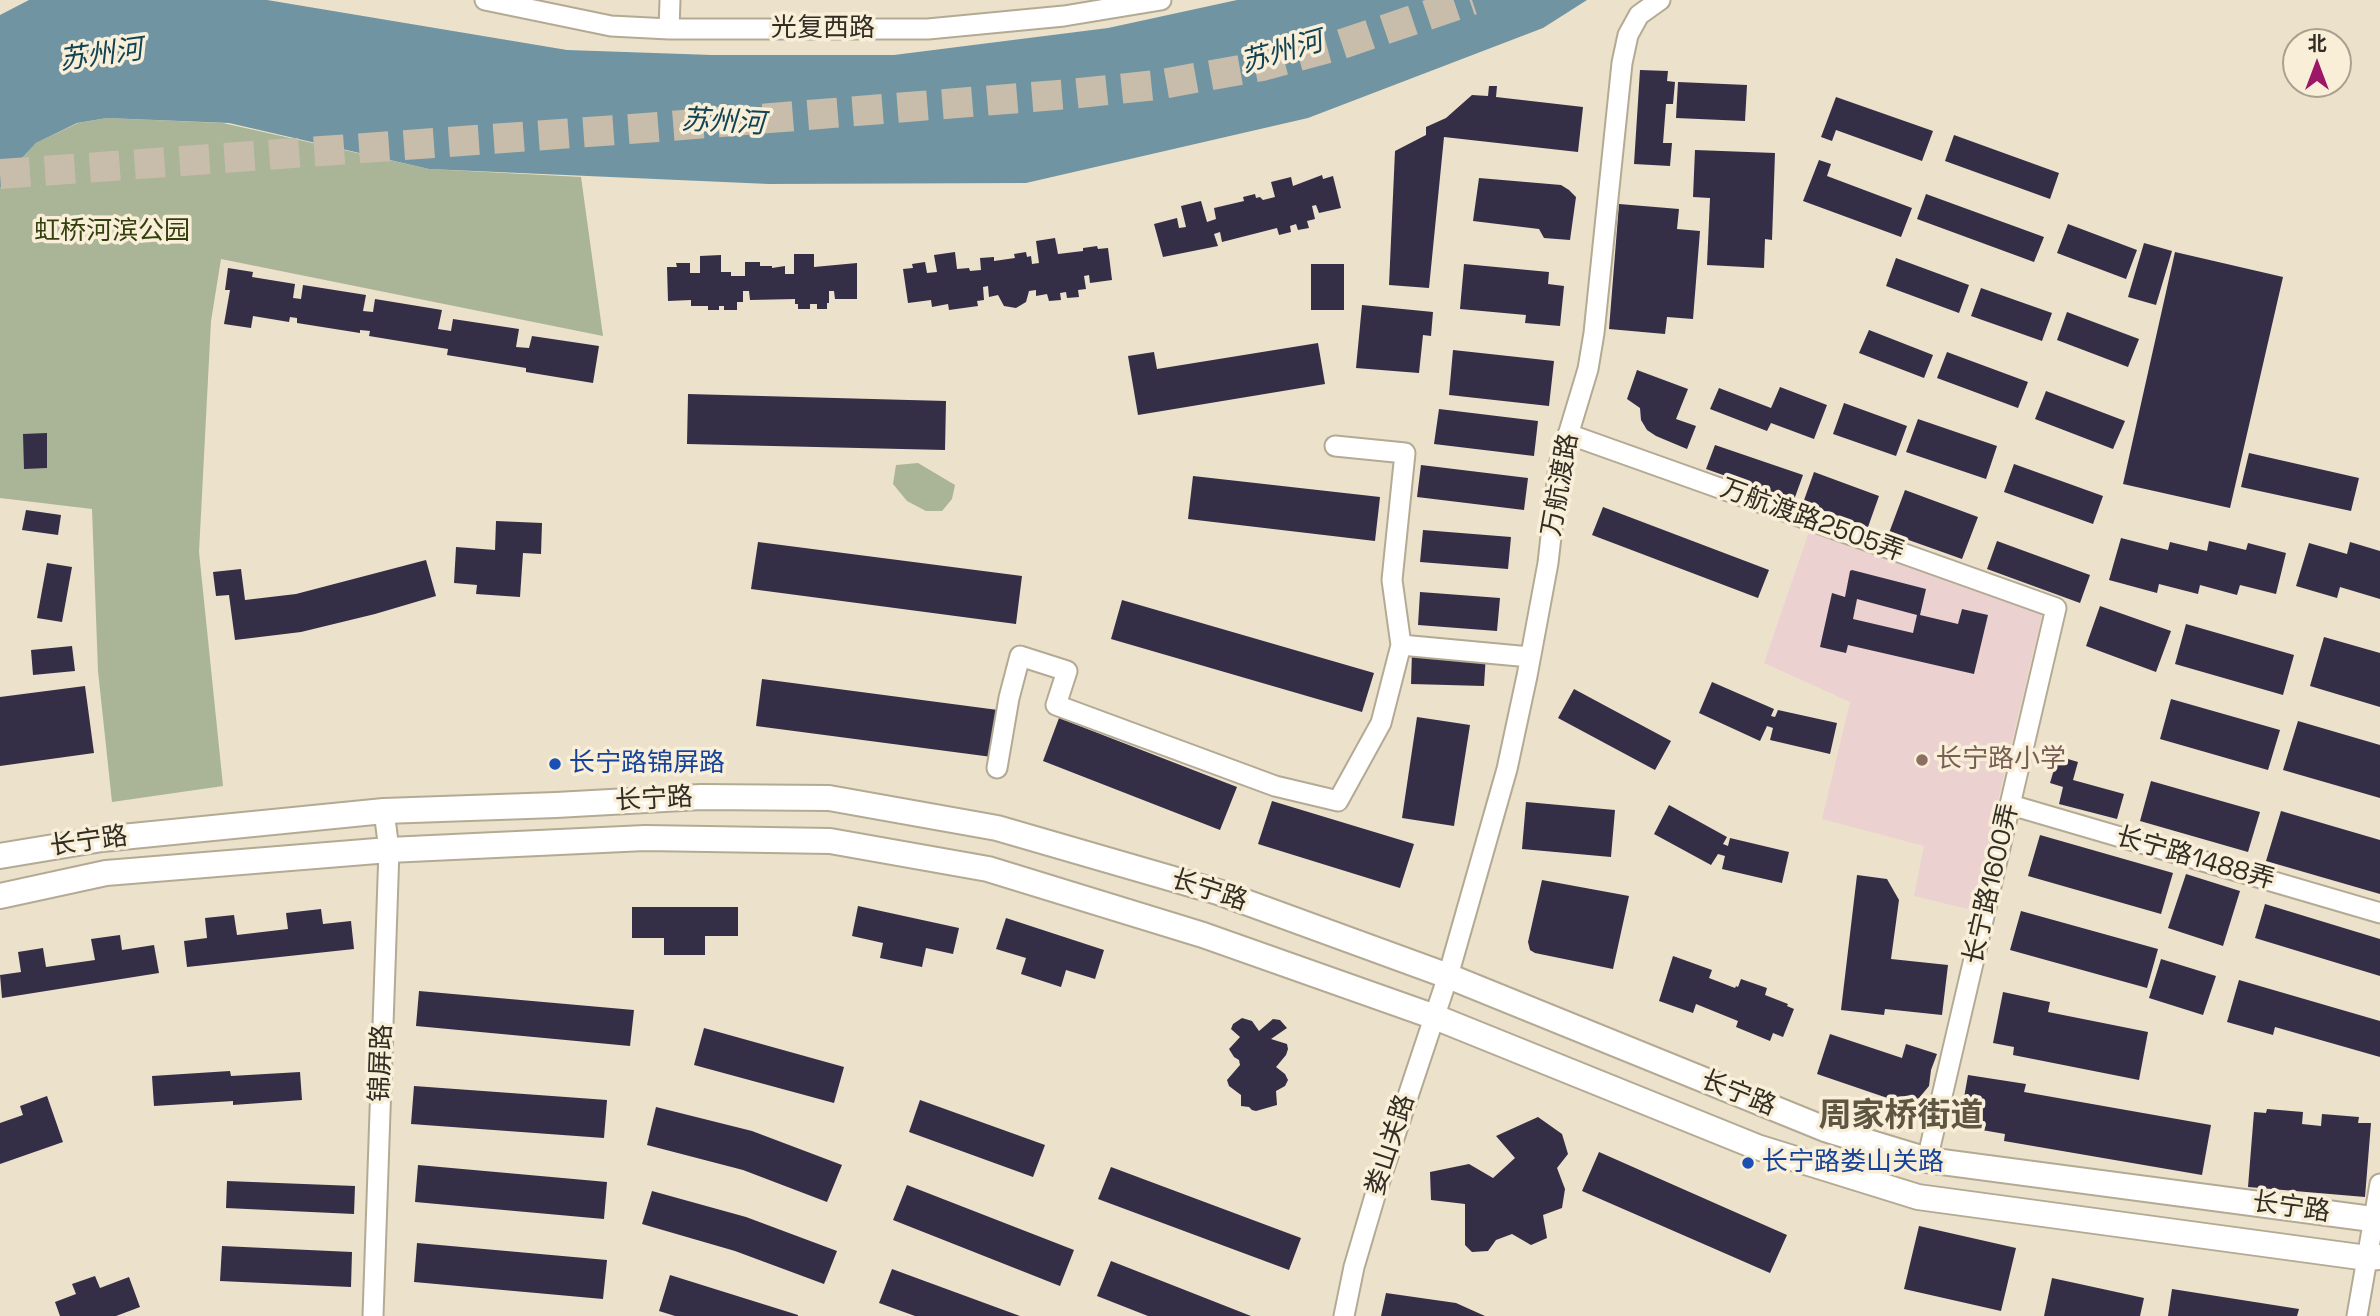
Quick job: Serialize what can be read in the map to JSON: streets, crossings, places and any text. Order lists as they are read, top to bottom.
{
  "streets": {
    "main road": ["长宁路"],
    "street": [
      "光复西路",
      "万航渡路",
      "万航渡路2505弄",
      "长宁路1488弄",
      "长宁路1600弄",
      "锦屏路",
      "娄山关路"
    ]
  },
  "crossings": [
    ["万航渡路", "万航渡路2505弄"],
    ["万航渡路", "长宁路"],
    ["万航渡路", "娄山关路"],
    ["万航渡路2505弄", "长宁路1600弄"],
    ["长宁路", "长宁路1600弄"],
    ["长宁路", "锦屏路"],
    ["长宁路", "娄山关路"],
    ["长宁路1488弄", "长宁路1600弄"]
  ],
  "districts": ["周家桥街道"],
  "water": ["苏州河"],
  "parks": ["虹桥河滨公园"],
  "places": ["长宁路小学", "长宁路锦屏路", "长宁路娄山关路"],
  "north": "top"
}
